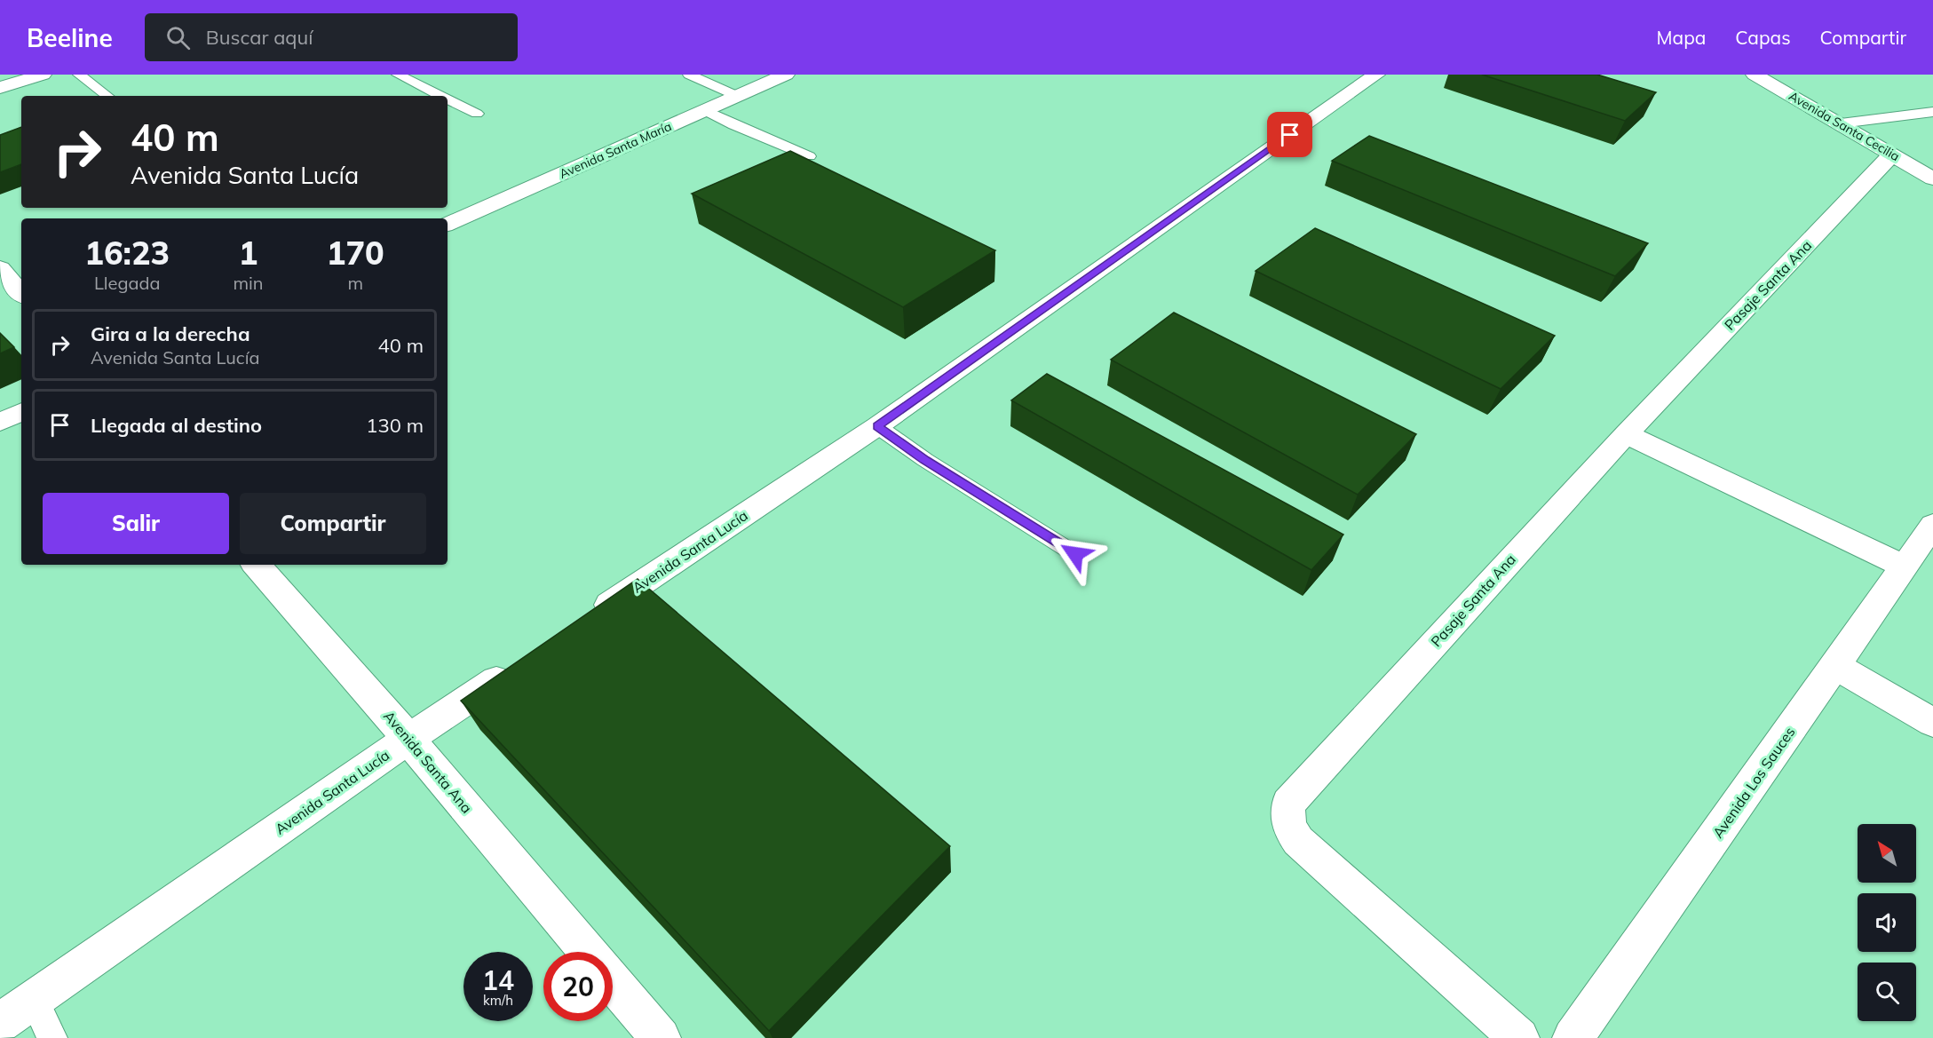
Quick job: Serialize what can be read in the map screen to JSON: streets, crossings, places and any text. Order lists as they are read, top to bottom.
{
  "streets": {
    "street": [
      "Avenida Santa Cecilia",
      "Avenida Santa María",
      "Pasaje Santa Ana",
      "Avenida Santa Lucía",
      "Avenida Santa Ana",
      "Avenida Los Sauces"
    ]
  },
  "crossings": [
    ["Avenida Santa Cecilia", "Pasaje Santa Ana"],
    ["Avenida Santa Lucía", "Avenida Santa Ana"]
  ],
  "north": "top left",
  "page": {
    "header": "Beeline",
    "search": "Buscar aquí",
    "nav": ["Mapa", "Capas", "Compartir"],
    "turn": ["40 m", "Avenida Santa Lucía"],
    "eta": [
      "16:23",
      "Llegada",
      "1",
      "min",
      "170",
      "m"
    ],
    "list": [
      {
        "name": "Gira a la derecha",
        "note": "Avenida Santa Lucía",
        "value": "40 m"
      },
      {
        "name": "Llegada al destino",
        "value": "130 m"
      }
    ],
    "buttons": ["Salir", "Compartir"],
    "speed": "14 km/h",
    "limit": "20"
  }
}
